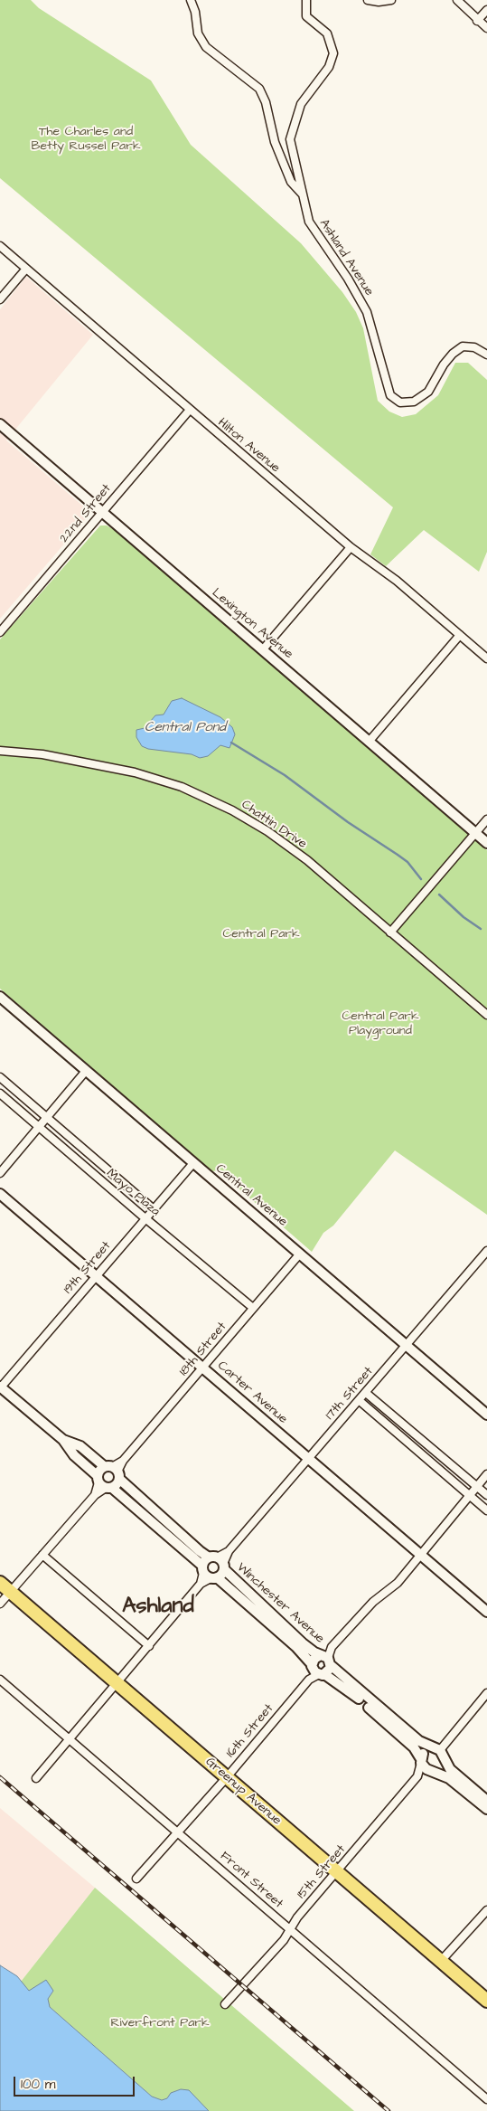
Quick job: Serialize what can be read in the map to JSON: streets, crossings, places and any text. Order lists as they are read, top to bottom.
{
  "streets": {
    "highway": ["Greenup Avenue"],
    "street": [
      "Ashland Avenue",
      "Hilton Avenue",
      "22nd Street",
      "Lexington Avenue",
      "Chattin Drive",
      "Mayo Plaza",
      "Central Avenue",
      "19th Street",
      "18th Street",
      "Carter Avenue",
      "17th Street",
      "Winchester Avenue",
      "16th Street",
      "15th Street",
      "Front Street"
    ]
  },
  "crossings": [
    ["Hilton Avenue", "22nd Street"],
    ["22nd Street", "Lexington Avenue"],
    ["Mayo Plaza", "19th Street"],
    ["Mayo Plaza", "18th Street"],
    ["Central Avenue", "19th Street"],
    ["Central Avenue", "18th Street"],
    ["Central Avenue", "17th Street"],
    ["19th Street", "Carter Avenue"],
    ["19th Street", "Winchester Avenue"],
    ["18th Street", "Carter Avenue"],
    ["18th Street", "Winchester Avenue"],
    ["Carter Avenue", "17th Street"],
    ["17th Street", "Winchester Avenue"],
    ["Winchester Avenue", "16th Street"],
    ["Winchester Avenue", "15th Street"],
    ["16th Street", "Greenup Avenue"],
    ["16th Street", "Front Street"],
    ["Greenup Avenue", "15th Street"],
    ["15th Street", "Front Street"]
  ],
  "districts": ["Ashland"],
  "water": ["Central Pond"],
  "parks": [
    "The Charles and Betty Russel Park",
    "Central Park",
    "Central Park Playground",
    "Riverfront Park"
  ],
  "scale_bar": "100 m"
}
